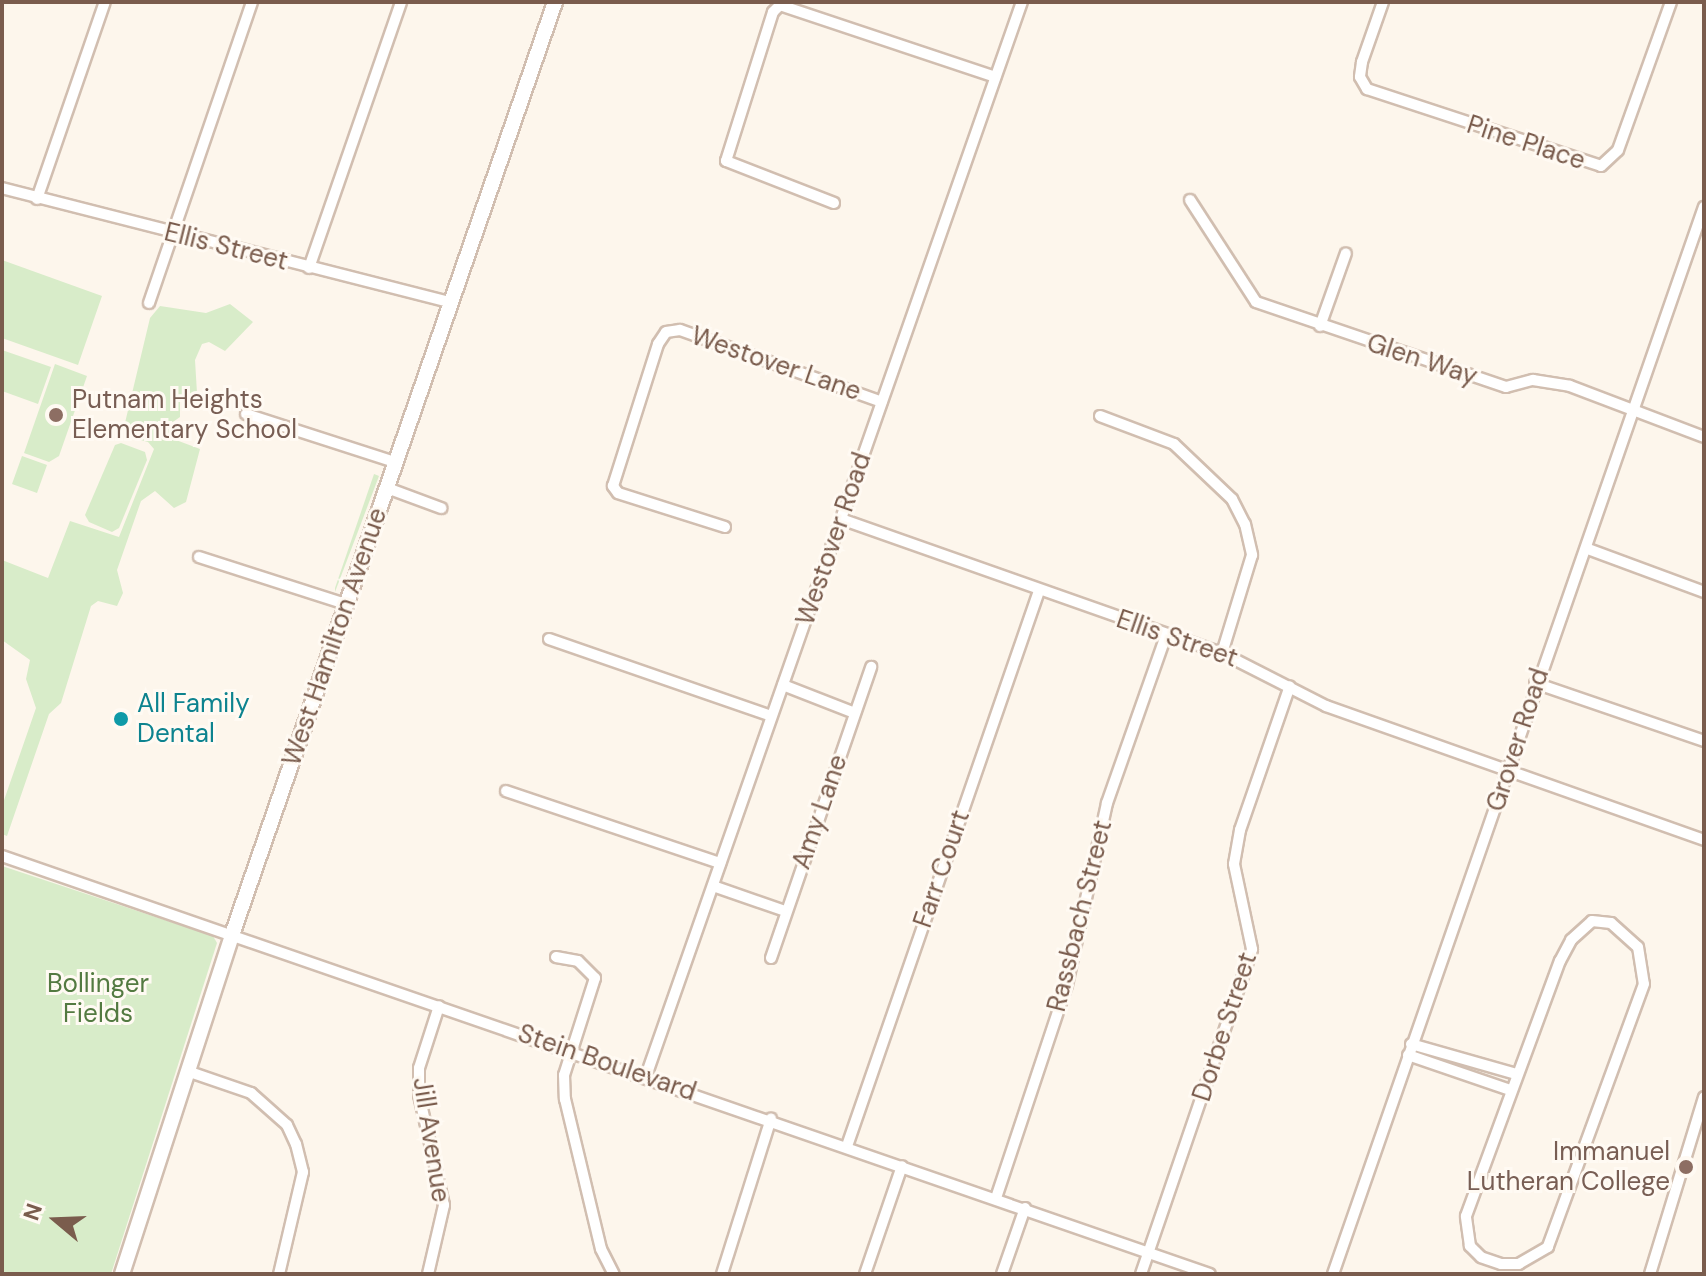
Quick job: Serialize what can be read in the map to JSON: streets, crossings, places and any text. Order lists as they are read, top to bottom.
{
  "streets": {
    "street": [
      "Pine Place",
      "Ellis Street",
      "Glen Way",
      "Westover Lane",
      "Westover Road",
      "West Hamilton Avenue",
      "Grover Road",
      "Amy Lane",
      "Farr Court",
      "Rassbach Street",
      "Dorbe Street",
      "Stein Boulevard",
      "Jill Avenue"
    ]
  },
  "crossings": [
    ["Ellis Street", "Westover Road"],
    ["Ellis Street", "West Hamilton Avenue"],
    ["Ellis Street", "Grover Road"],
    ["Ellis Street", "Farr Court"],
    ["Ellis Street", "Rassbach Street"],
    ["Ellis Street", "Dorbe Street"],
    ["Glen Way", "Grover Road"],
    ["Westover Lane", "Westover Road"],
    ["Westover Road", "Stein Boulevard"],
    ["West Hamilton Avenue", "Stein Boulevard"],
    ["Farr Court", "Stein Boulevard"],
    ["Rassbach Street", "Stein Boulevard"],
    ["Dorbe Street", "Stein Boulevard"],
    ["Stein Boulevard", "Jill Avenue"]
  ],
  "parks": ["Bollinger Fields"],
  "places": ["Putnam Heights Elementary School", "All Family Dental", "Immanuel Lutheran College"],
  "north": "left"
}
